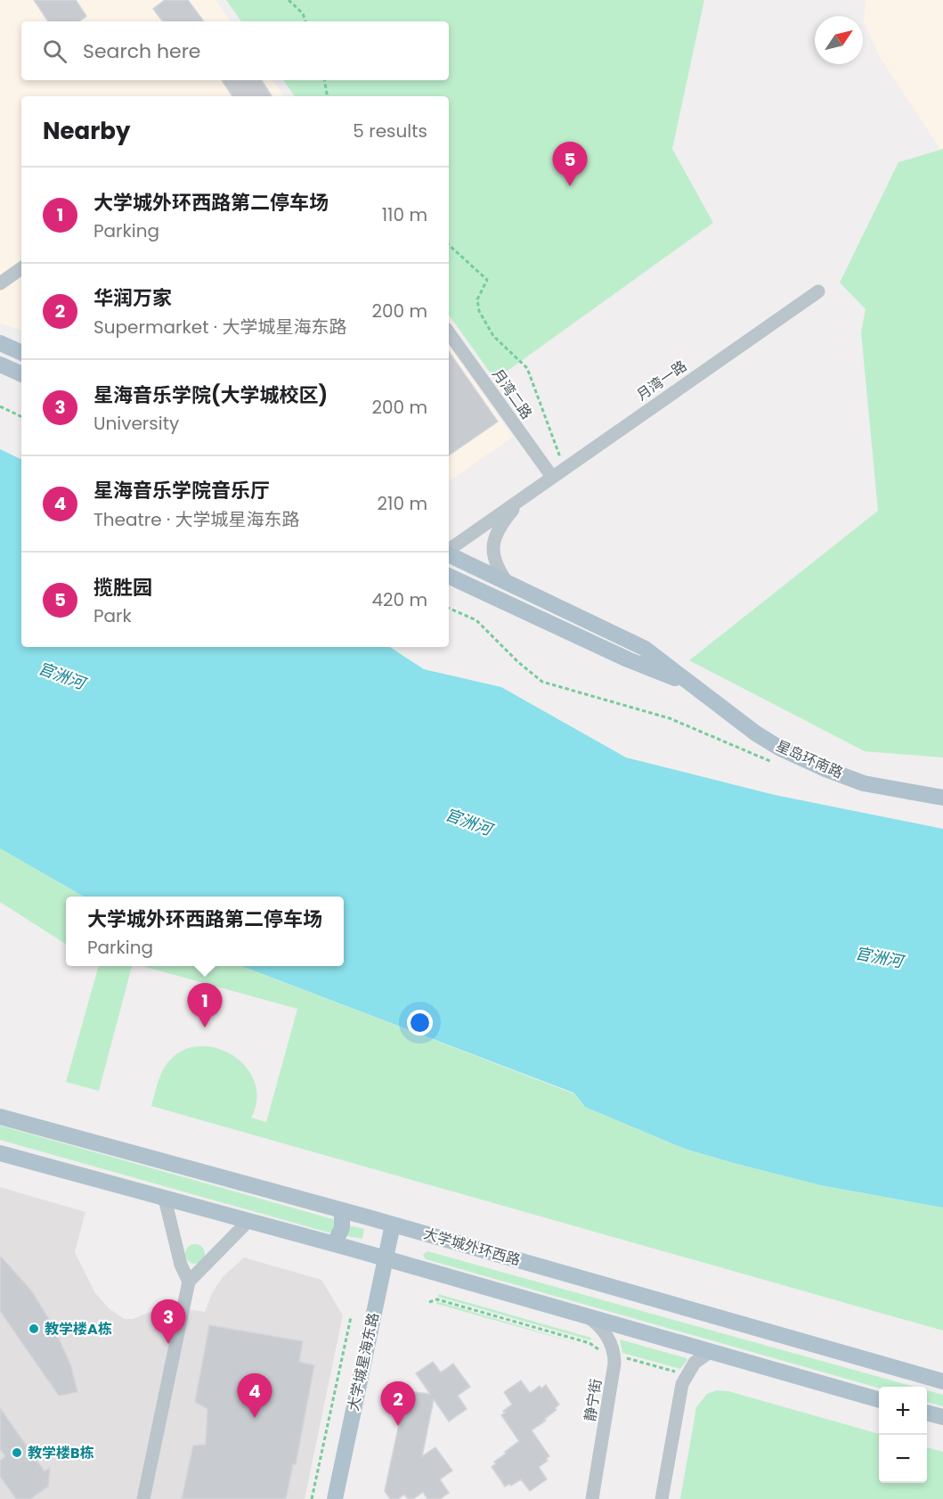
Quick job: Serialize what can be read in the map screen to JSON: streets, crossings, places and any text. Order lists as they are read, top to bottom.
{
  "streets": {
    "main road": ["星岛环南路", "大学城外环西路", "大学城星海东路"],
    "street": ["月湾一路", "月湾二路", "静宁街"]
  },
  "crossings": [
    ["月湾一路", "月湾二路"],
    ["月湾一路", "星岛环南路"],
    ["大学城外环西路", "大学城星海东路"]
  ],
  "water": ["官洲河"],
  "places": ["教学楼A栋", "教学楼B栋"],
  "north": "top right",
  "page": {
    "search": "Search here",
    "heading": ["Nearby", "5 results"],
    "pins": [
      "5",
      "1",
      "3",
      "4",
      "2"
    ],
    "list": [
      {
        "mark": "1",
        "name": "大学城外环西路第二停车场",
        "note": "Parking",
        "value": "110 m"
      },
      {
        "mark": "2",
        "name": "华润万家",
        "note": "Supermarket · 大学城星海东路",
        "value": "200 m"
      },
      {
        "mark": "3",
        "name": "星海音乐学院(大学城校区)",
        "note": "University",
        "value": "200 m"
      },
      {
        "mark": "4",
        "name": "星海音乐学院音乐厅",
        "note": "Theatre · 大学城星海东路",
        "value": "210 m"
      },
      {
        "mark": "5",
        "name": "揽胜园",
        "note": "Park",
        "value": "420 m"
      }
    ],
    "popup": ["大学城外环西路第二停车场", "Parking"],
    "map_buttons": ["+", "−"]
  }
}
